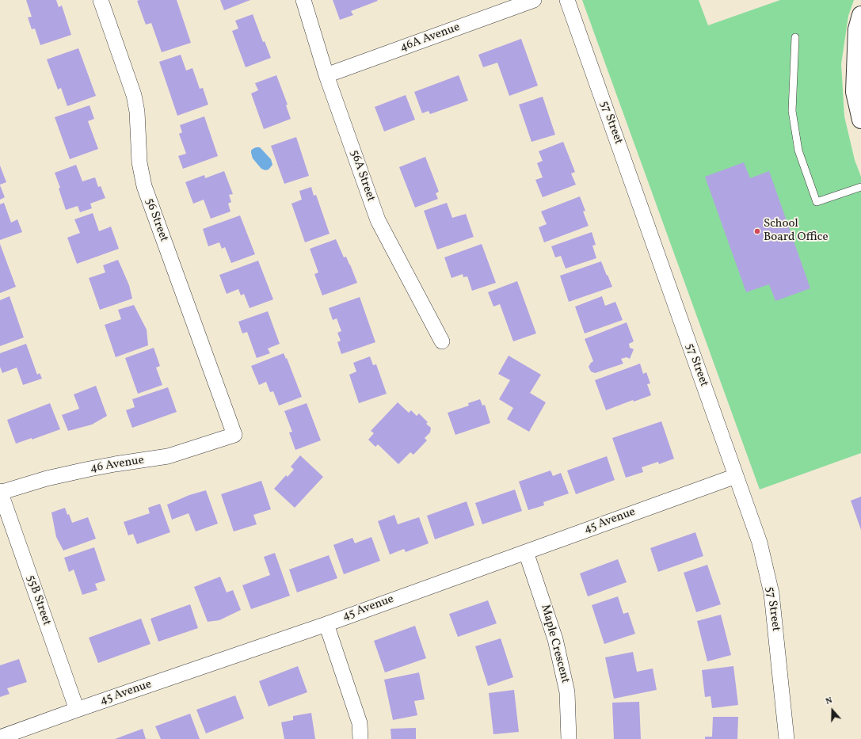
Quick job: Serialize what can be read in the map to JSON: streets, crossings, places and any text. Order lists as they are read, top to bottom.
{
  "streets": {
    "street": [
      "46A Avenue",
      "57 Street",
      "56A Street",
      "56 Street",
      "46 Avenue",
      "45 Avenue",
      "55B Street",
      "Maple Crescent"
    ]
  },
  "crossings": [
    ["46A Avenue", "56A Street"],
    ["57 Street", "45 Avenue"],
    ["56 Street", "46 Avenue"],
    ["46 Avenue", "55B Street"],
    ["45 Avenue", "55B Street"],
    ["45 Avenue", "Maple Crescent"]
  ],
  "places": ["School Board Office"],
  "north": "top"
}
